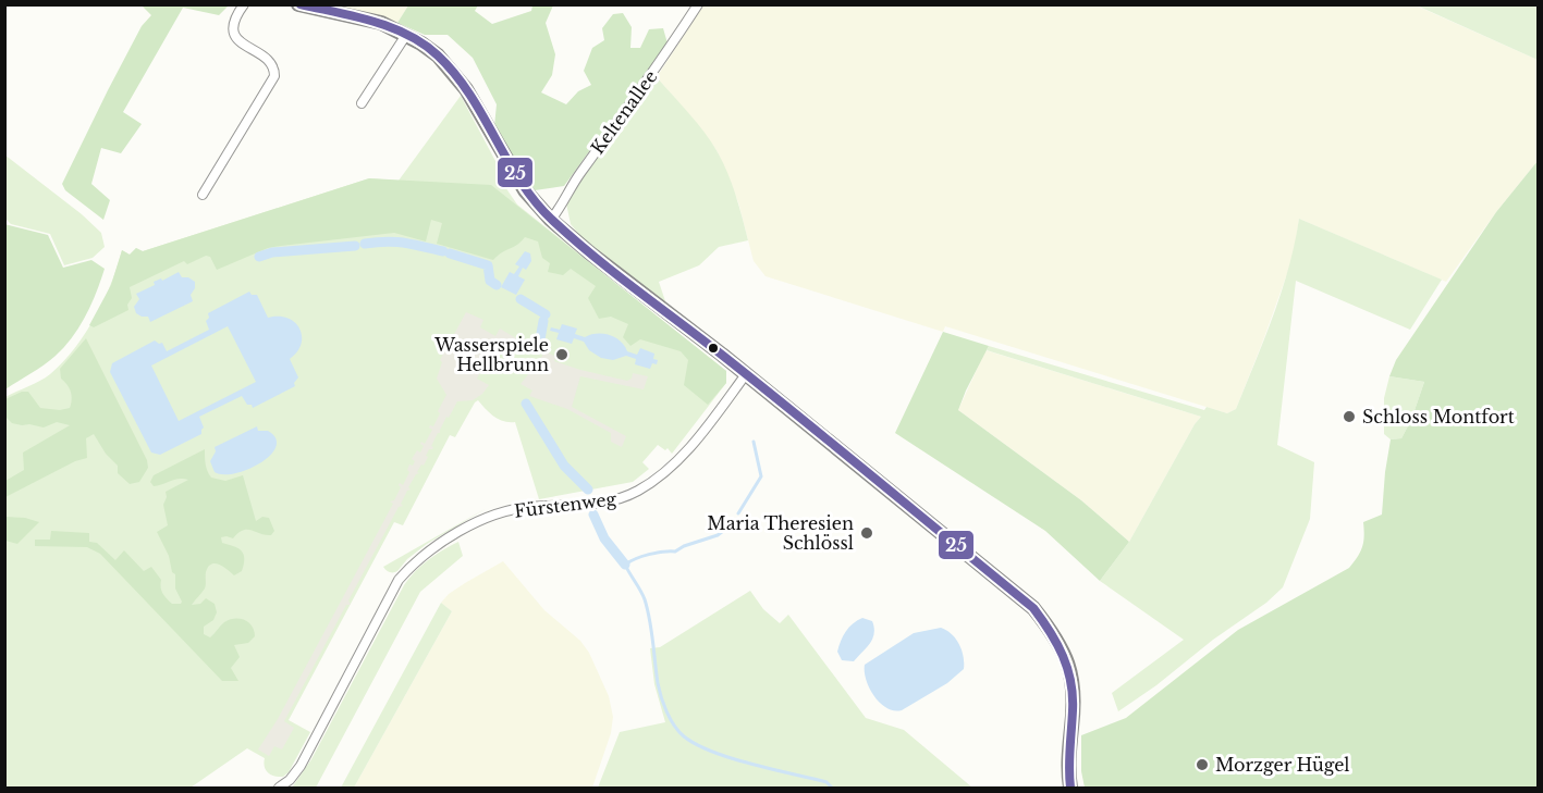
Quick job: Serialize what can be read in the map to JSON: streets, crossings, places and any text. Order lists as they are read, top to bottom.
{
  "streets": {
    "street": ["Keltenallee", "Fürstenweg"]
  },
  "places": [
    "Wasserspiele Hellbrunn",
    "Schloss Montfort",
    "Maria Theresien Schlössl",
    "Morzger Hügel"
  ],
  "lines": ["transit line 25"]
}
